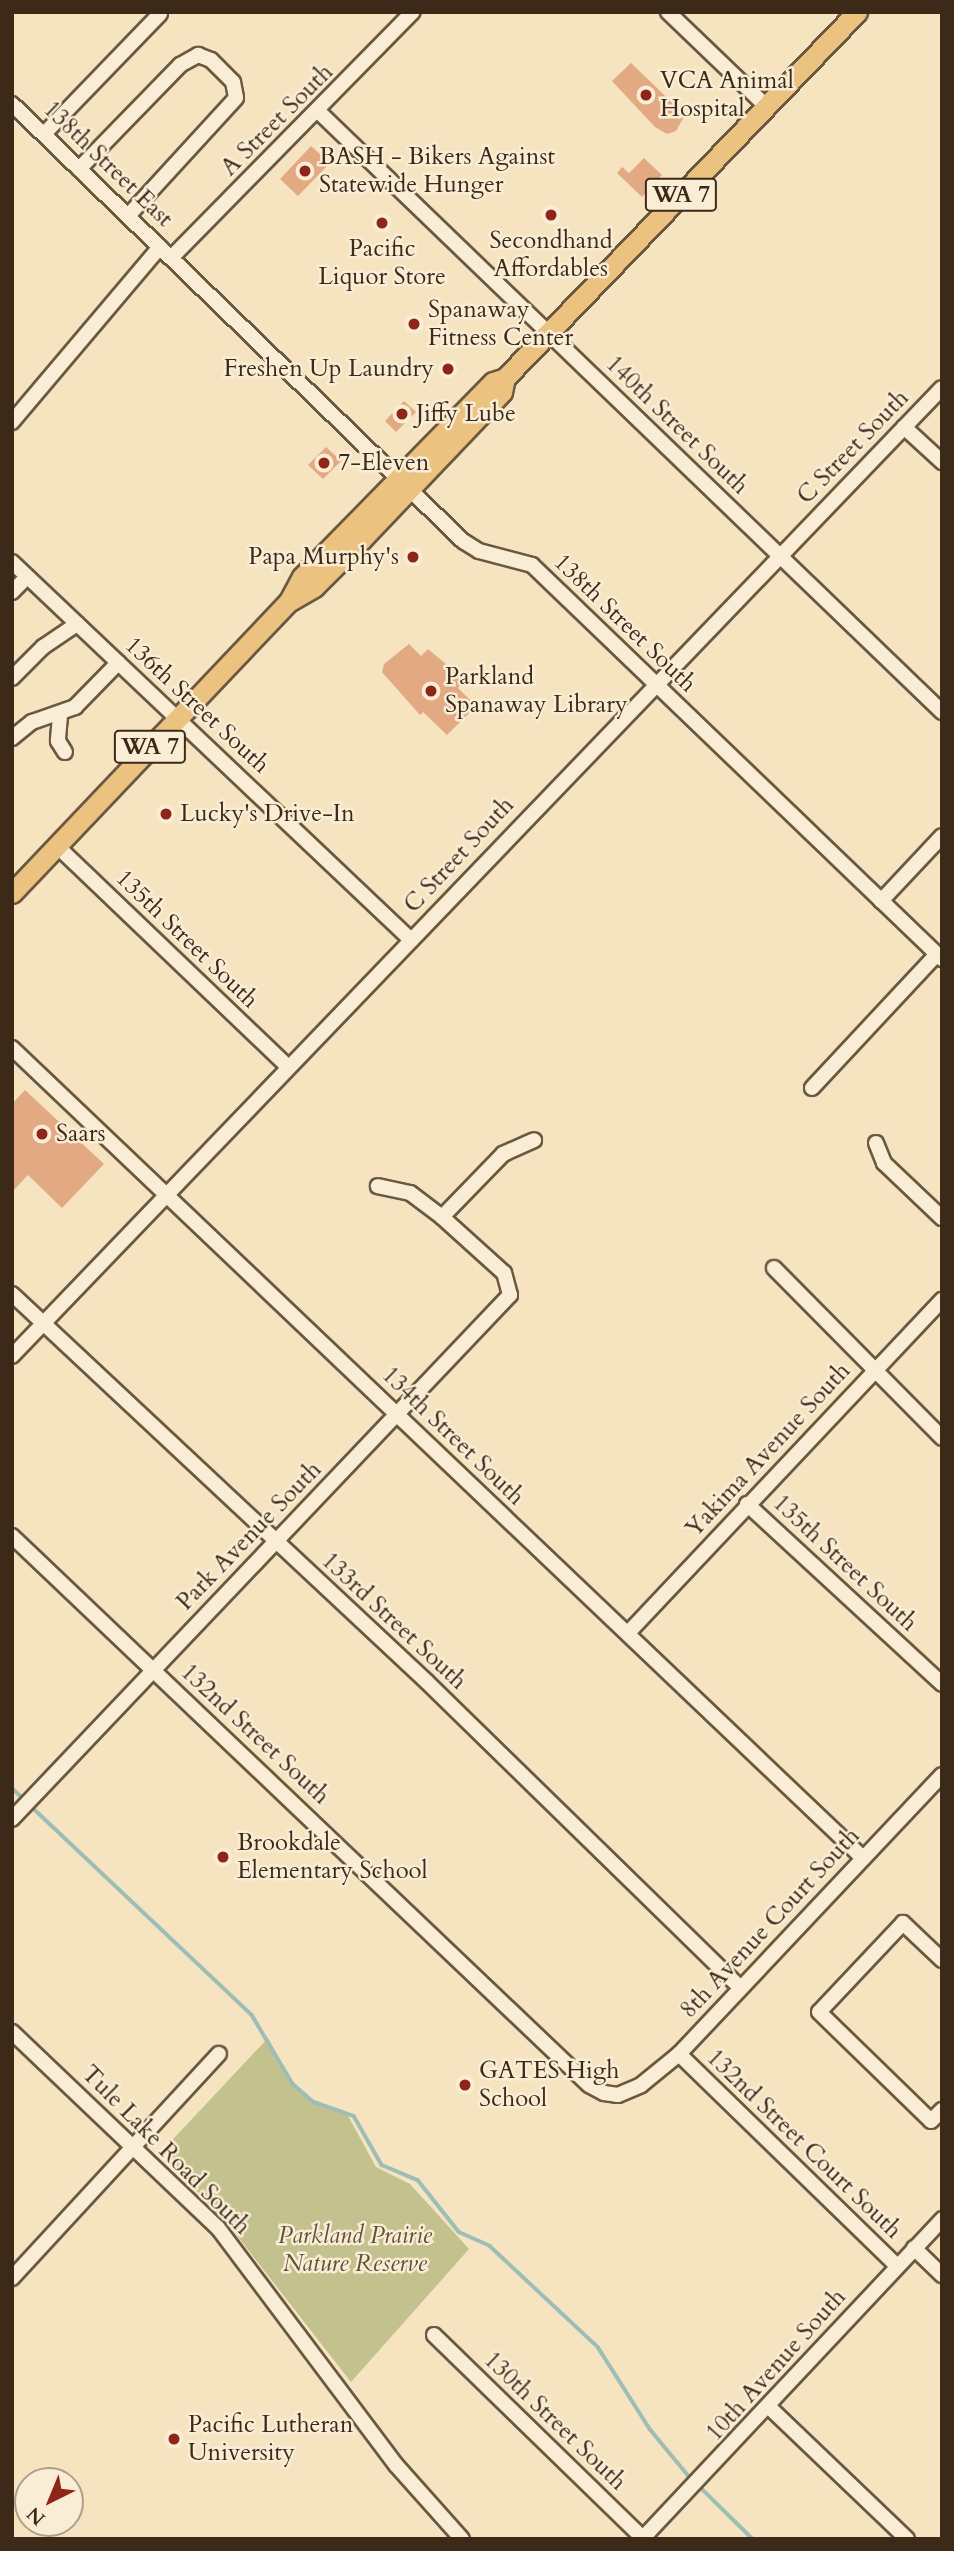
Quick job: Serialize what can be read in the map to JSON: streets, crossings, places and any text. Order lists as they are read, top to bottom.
{
  "streets": {
    "main road": ["WA 7"],
    "street": [
      "A Street South",
      "138th Street East",
      "140th Street South",
      "C Street South",
      "138th Street South",
      "136th Street South",
      "135th Street South",
      "134th Street South",
      "Yakima Avenue South",
      "Park Avenue South",
      "133rd Street South",
      "132nd Street South",
      "8th Avenue Court South",
      "132nd Street Court South",
      "Tule Lake Road South",
      "10th Avenue South",
      "130th Street South"
    ]
  },
  "crossings": [
    ["A Street South", "138th Street East"],
    ["A Street South", "140th Street South"],
    ["A Street South", "138th Street South"],
    ["138th Street East", "138th Street South"],
    ["WA 7", "140th Street South"],
    ["WA 7", "138th Street South"],
    ["WA 7", "136th Street South"],
    ["WA 7", "135th Street South"],
    ["140th Street South", "C Street South"],
    ["C Street South", "138th Street South"],
    ["C Street South", "136th Street South"],
    ["C Street South", "135th Street South"],
    ["C Street South", "134th Street South"],
    ["C Street South", "133rd Street South"],
    ["135th Street South", "Yakima Avenue South"],
    ["134th Street South", "Yakima Avenue South"],
    ["134th Street South", "Park Avenue South"],
    ["134th Street South", "8th Avenue Court South"],
    ["Park Avenue South", "133rd Street South"],
    ["Park Avenue South", "132nd Street South"],
    ["133rd Street South", "8th Avenue Court South"],
    ["132nd Street South", "8th Avenue Court South"],
    ["8th Avenue Court South", "132nd Street Court South"],
    ["132nd Street Court South", "10th Avenue South"],
    ["10th Avenue South", "130th Street South"]
  ],
  "parks": ["Parkland Prairie Nature Reserve"],
  "places": [
    "VCA Animal Hospital",
    "BASH - Bikers Against Statewide Hunger",
    "Secondhand Affordables",
    "Pacific Liquor Store",
    "Spanaway Fitness Center",
    "Freshen Up Laundry",
    "Jiffy Lube",
    "7-Eleven",
    "Papa Murphy's",
    "Parkland Spanaway Library",
    "Lucky's Drive-In",
    "Saars",
    "Brookdale Elementary School",
    "GATES High School",
    "Pacific Lutheran University"
  ],
  "north": "bottom left"
}
